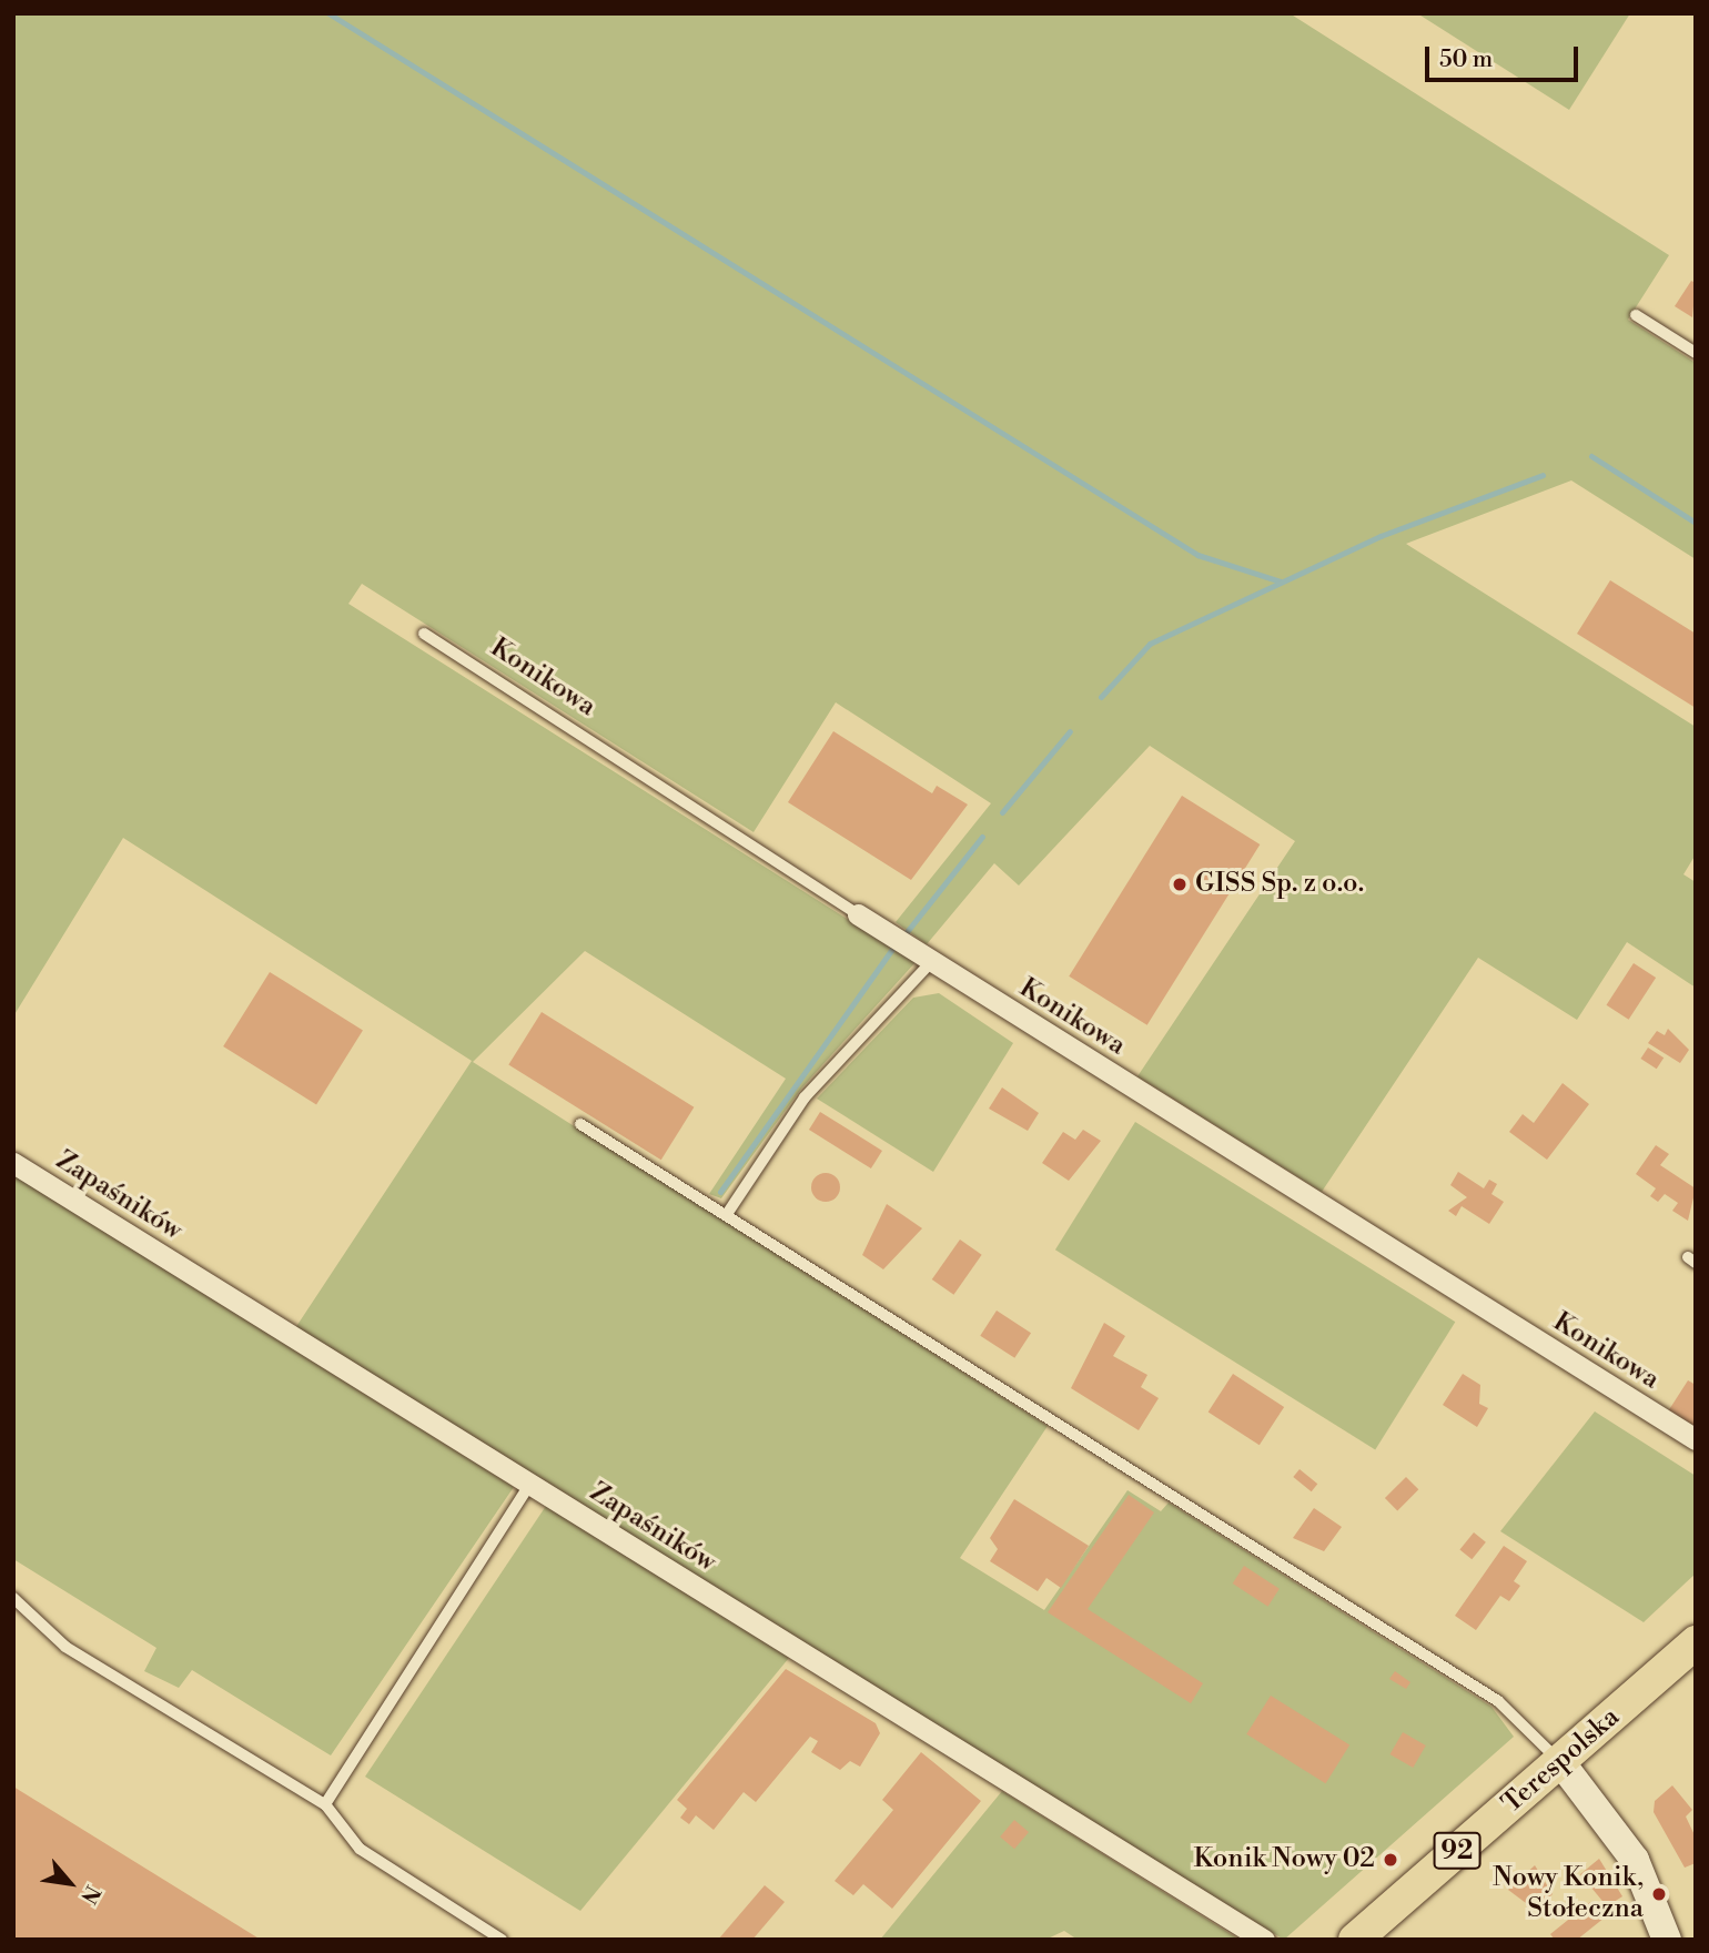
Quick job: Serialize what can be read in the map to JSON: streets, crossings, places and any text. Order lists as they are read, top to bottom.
{
  "streets": {
    "main road": ["Terespolska", "92"],
    "street": ["Konikowa", "Zapaśników"]
  },
  "places": ["GISS Sp. z o.o.", "Konik Nowy 02", "Nowy Konik, Stołeczna"],
  "scale_bar": "50 m",
  "north": "bottom right"
}
